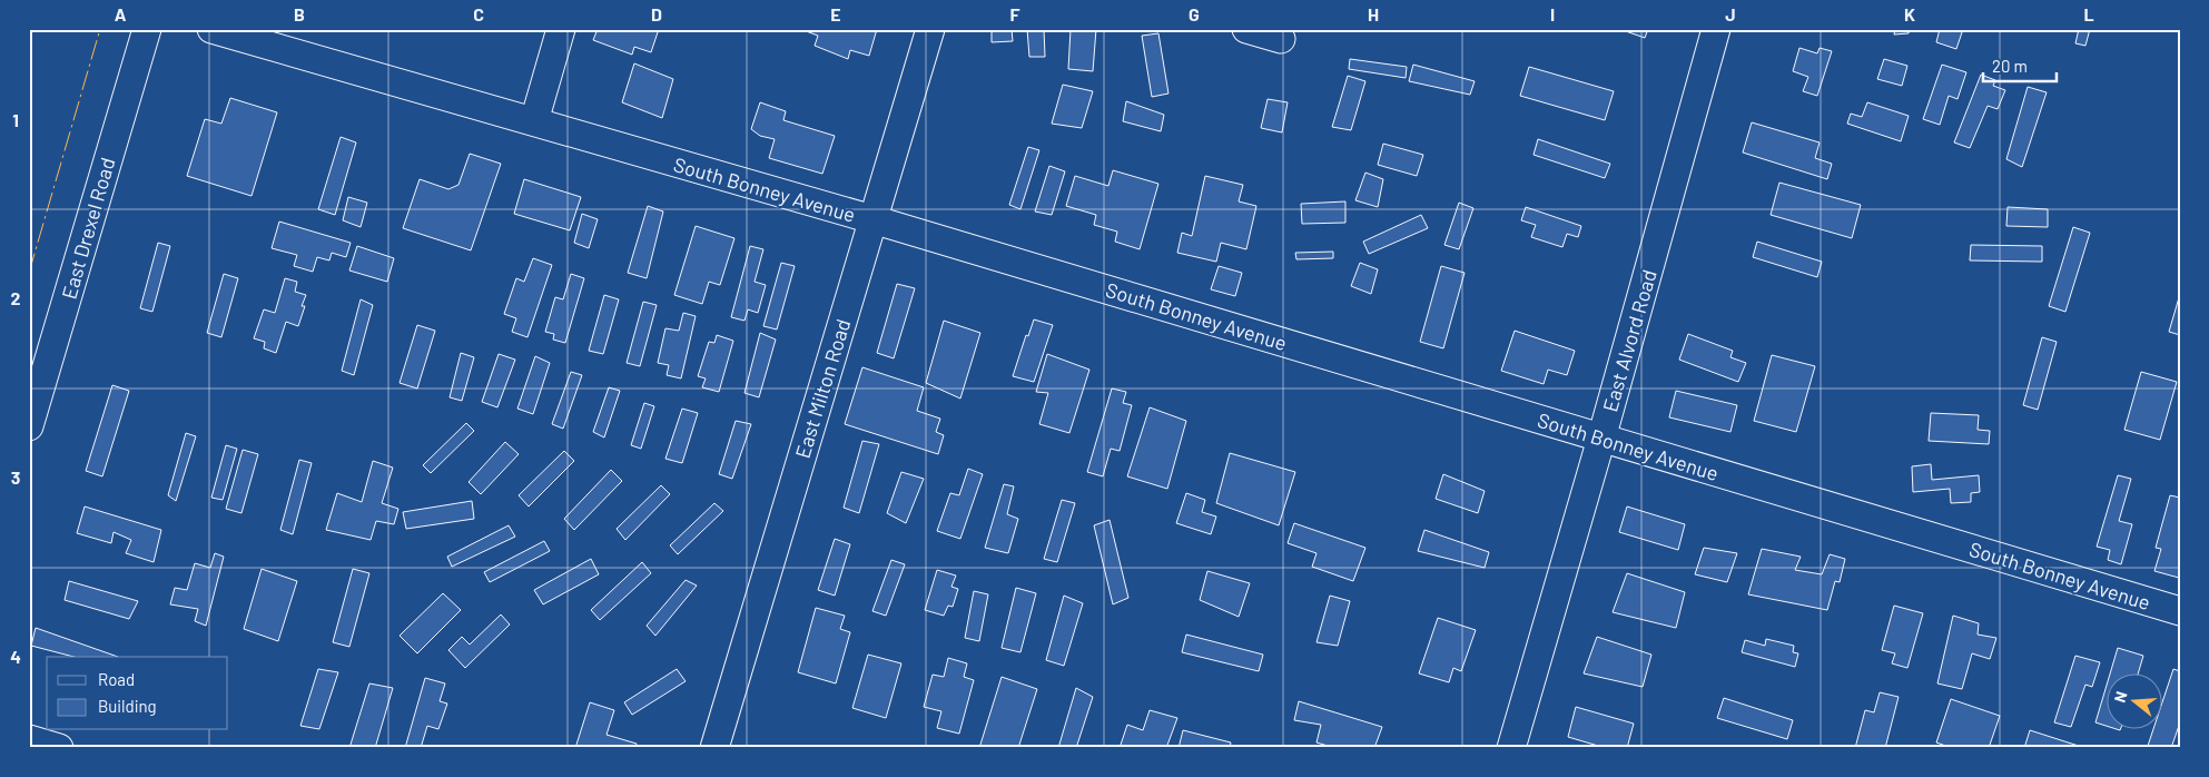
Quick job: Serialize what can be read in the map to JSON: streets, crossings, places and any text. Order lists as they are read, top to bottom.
{
  "streets": {
    "street": [
      "South Bonney Avenue",
      "East Drexel Road",
      "East Alvord Road",
      "East Milton Road"
    ]
  },
  "crossings": [
    ["South Bonney Avenue", "East Alvord Road"],
    ["South Bonney Avenue", "East Milton Road"]
  ],
  "legend": ["Road", "Building"],
  "scale_bar": "20 m",
  "north": "left",
  "grid": {
    "columns": [
      "A",
      "B",
      "C",
      "D",
      "E",
      "F",
      "G",
      "H",
      "I",
      "J",
      "K",
      "L"
    ],
    "rows": [
      "1",
      "2",
      "3",
      "4"
    ]
  }
}
